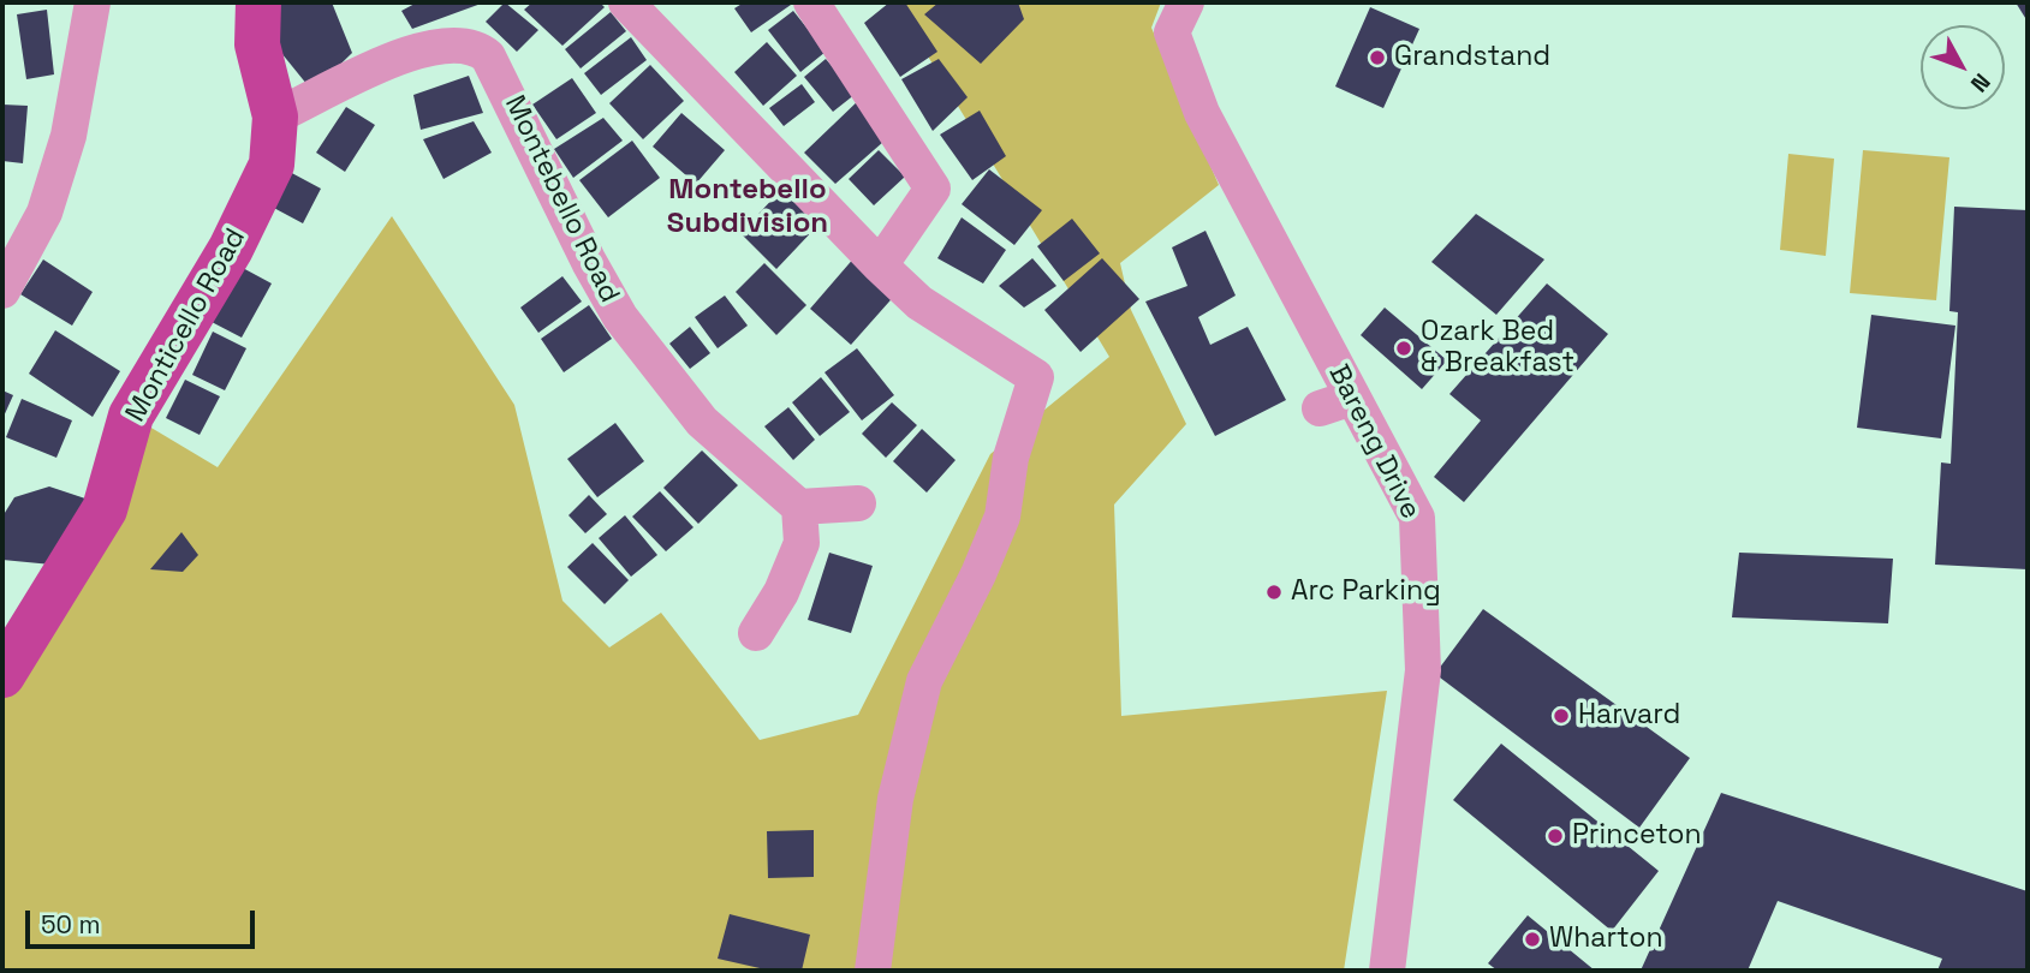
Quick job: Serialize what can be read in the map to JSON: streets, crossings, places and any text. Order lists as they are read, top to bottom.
{
  "streets": {
    "main road": ["Monticello Road"],
    "street": ["Montebello Road", "Bareng Drive"]
  },
  "crossings": [
    ["Montebello Road", "Monticello Road"]
  ],
  "districts": ["Montebello Subdivision"],
  "places": [
    "Grandstand",
    "Ozark Bed & Breakfast",
    "Arc Parking",
    "Harvard",
    "Princeton",
    "Wharton"
  ],
  "scale_bar": "50 m",
  "north": "bottom right"
}
